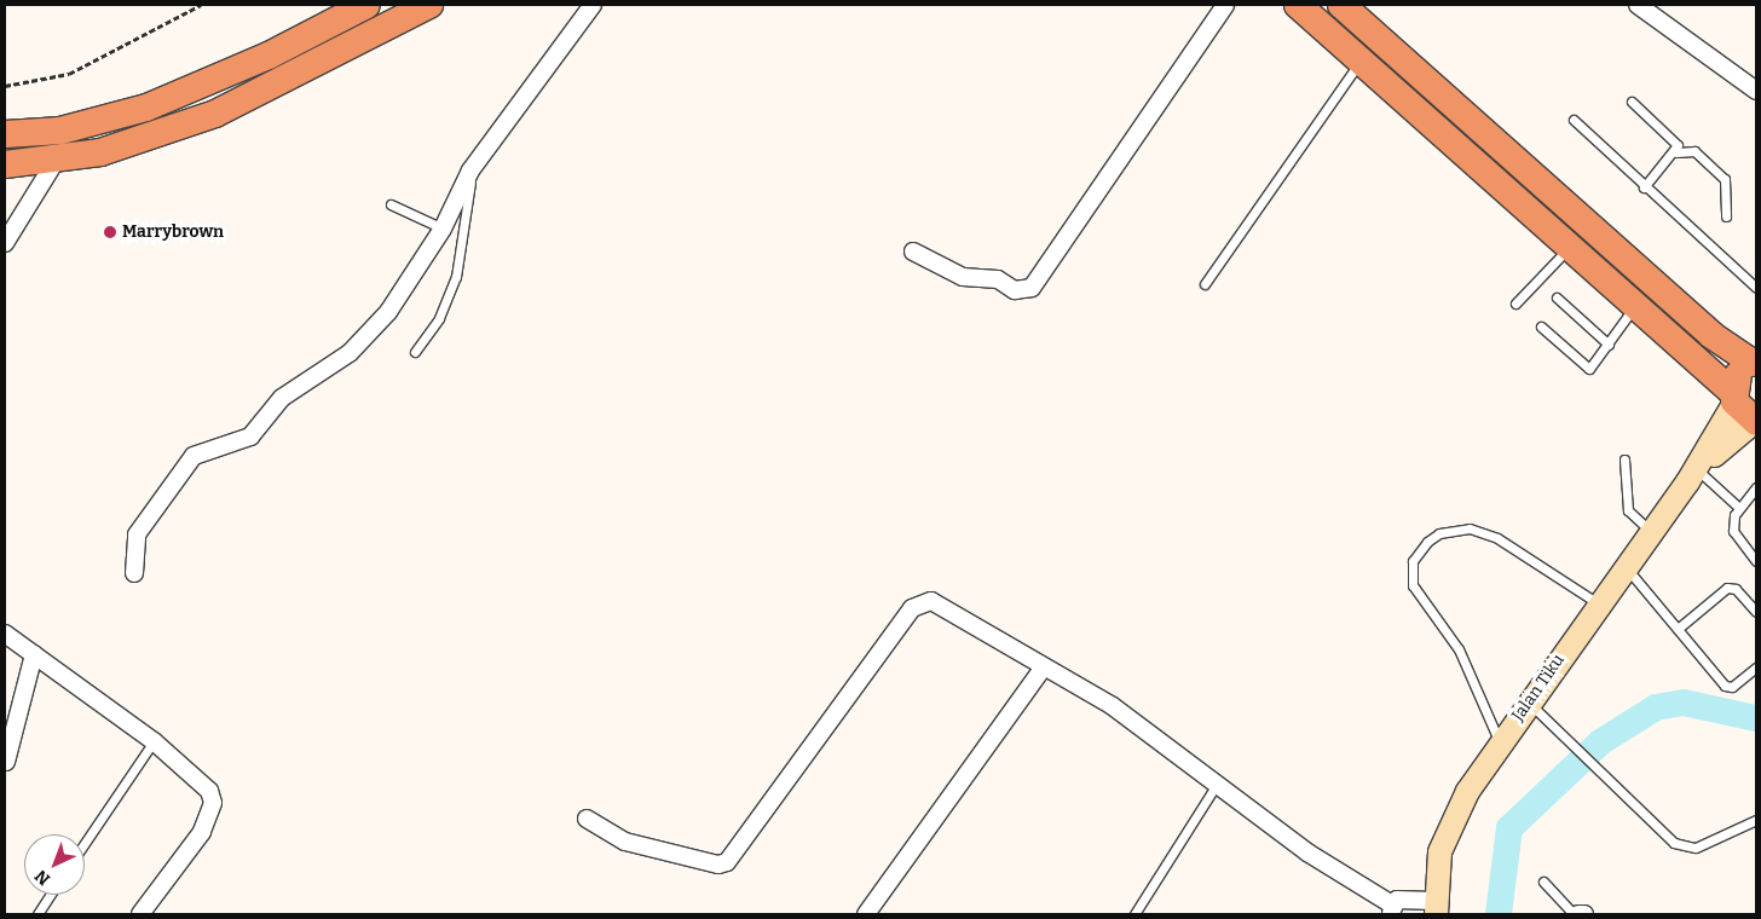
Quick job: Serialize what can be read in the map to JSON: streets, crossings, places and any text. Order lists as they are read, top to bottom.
{
  "streets": {
    "main road": ["Jalan Tiku"]
  },
  "places": ["Marrybrown"],
  "north": "bottom left"
}
